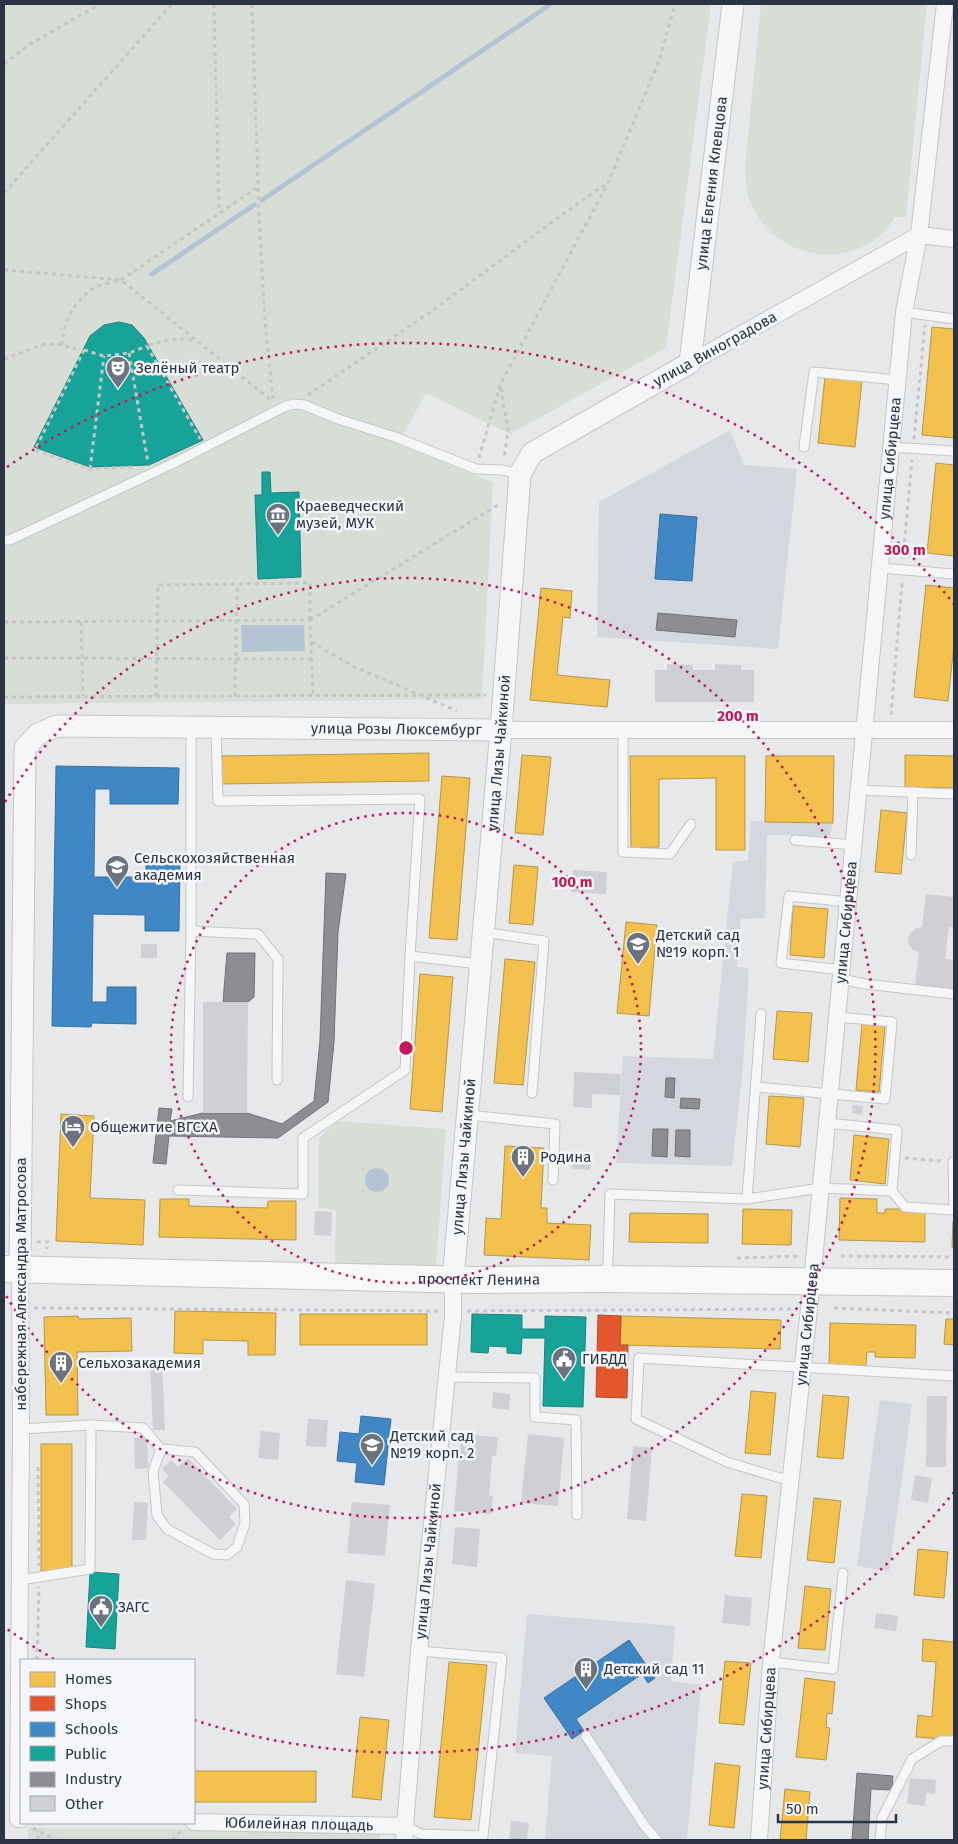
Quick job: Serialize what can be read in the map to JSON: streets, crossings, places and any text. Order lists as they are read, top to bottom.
{
  "streets": {
    "main road": ["проспект Ленина"],
    "street": [
      "улица Евгения Клевцова",
      "улица Виноградова",
      "улица Сибирцева",
      "улица Розы Люксембург",
      "улица Лизы Чайкиной",
      "набережная Александра Матросова",
      "Юбилейная площадь"
    ]
  },
  "crossings": [
    ["улица Евгения Клевцова", "улица Виноградова"],
    ["улица Виноградова", "улица Сибирцева"],
    ["улица Виноградова", "улица Лизы Чайкиной"],
    ["улица Сибирцева", "улица Розы Люксембург"],
    ["улица Сибирцева", "проспект Ленина"],
    ["улица Розы Люксембург", "улица Лизы Чайкиной"],
    ["улица Розы Люксембург", "набережная Александра Матросова"],
    ["улица Лизы Чайкиной", "проспект Ленина"],
    ["улица Лизы Чайкиной", "Юбилейная площадь"],
    ["проспект Ленина", "набережная Александра Матросова"]
  ],
  "places": {
    "theatre": ["Зелёный театр"],
    "museum": ["Краеведческий музей, МУК"],
    "school or university": ["Сельскохозяйственная академия", "Детский сад №19 корп. 1", "Детский сад №19 корп. 2"],
    "hotel": ["Общежитие ВГСХА"],
    "building": ["Родина", "Сельхозакадемия", "Детский сад 11"],
    "public building": ["ГИБДД", "ЗАГС"]
  },
  "legend": [
    "Homes",
    "Shops",
    "Schools",
    "Public",
    "Industry",
    "Other"
  ],
  "scale_bar": "50 m",
  "rings": ["300 m", "200 m", "100 m"]
}
